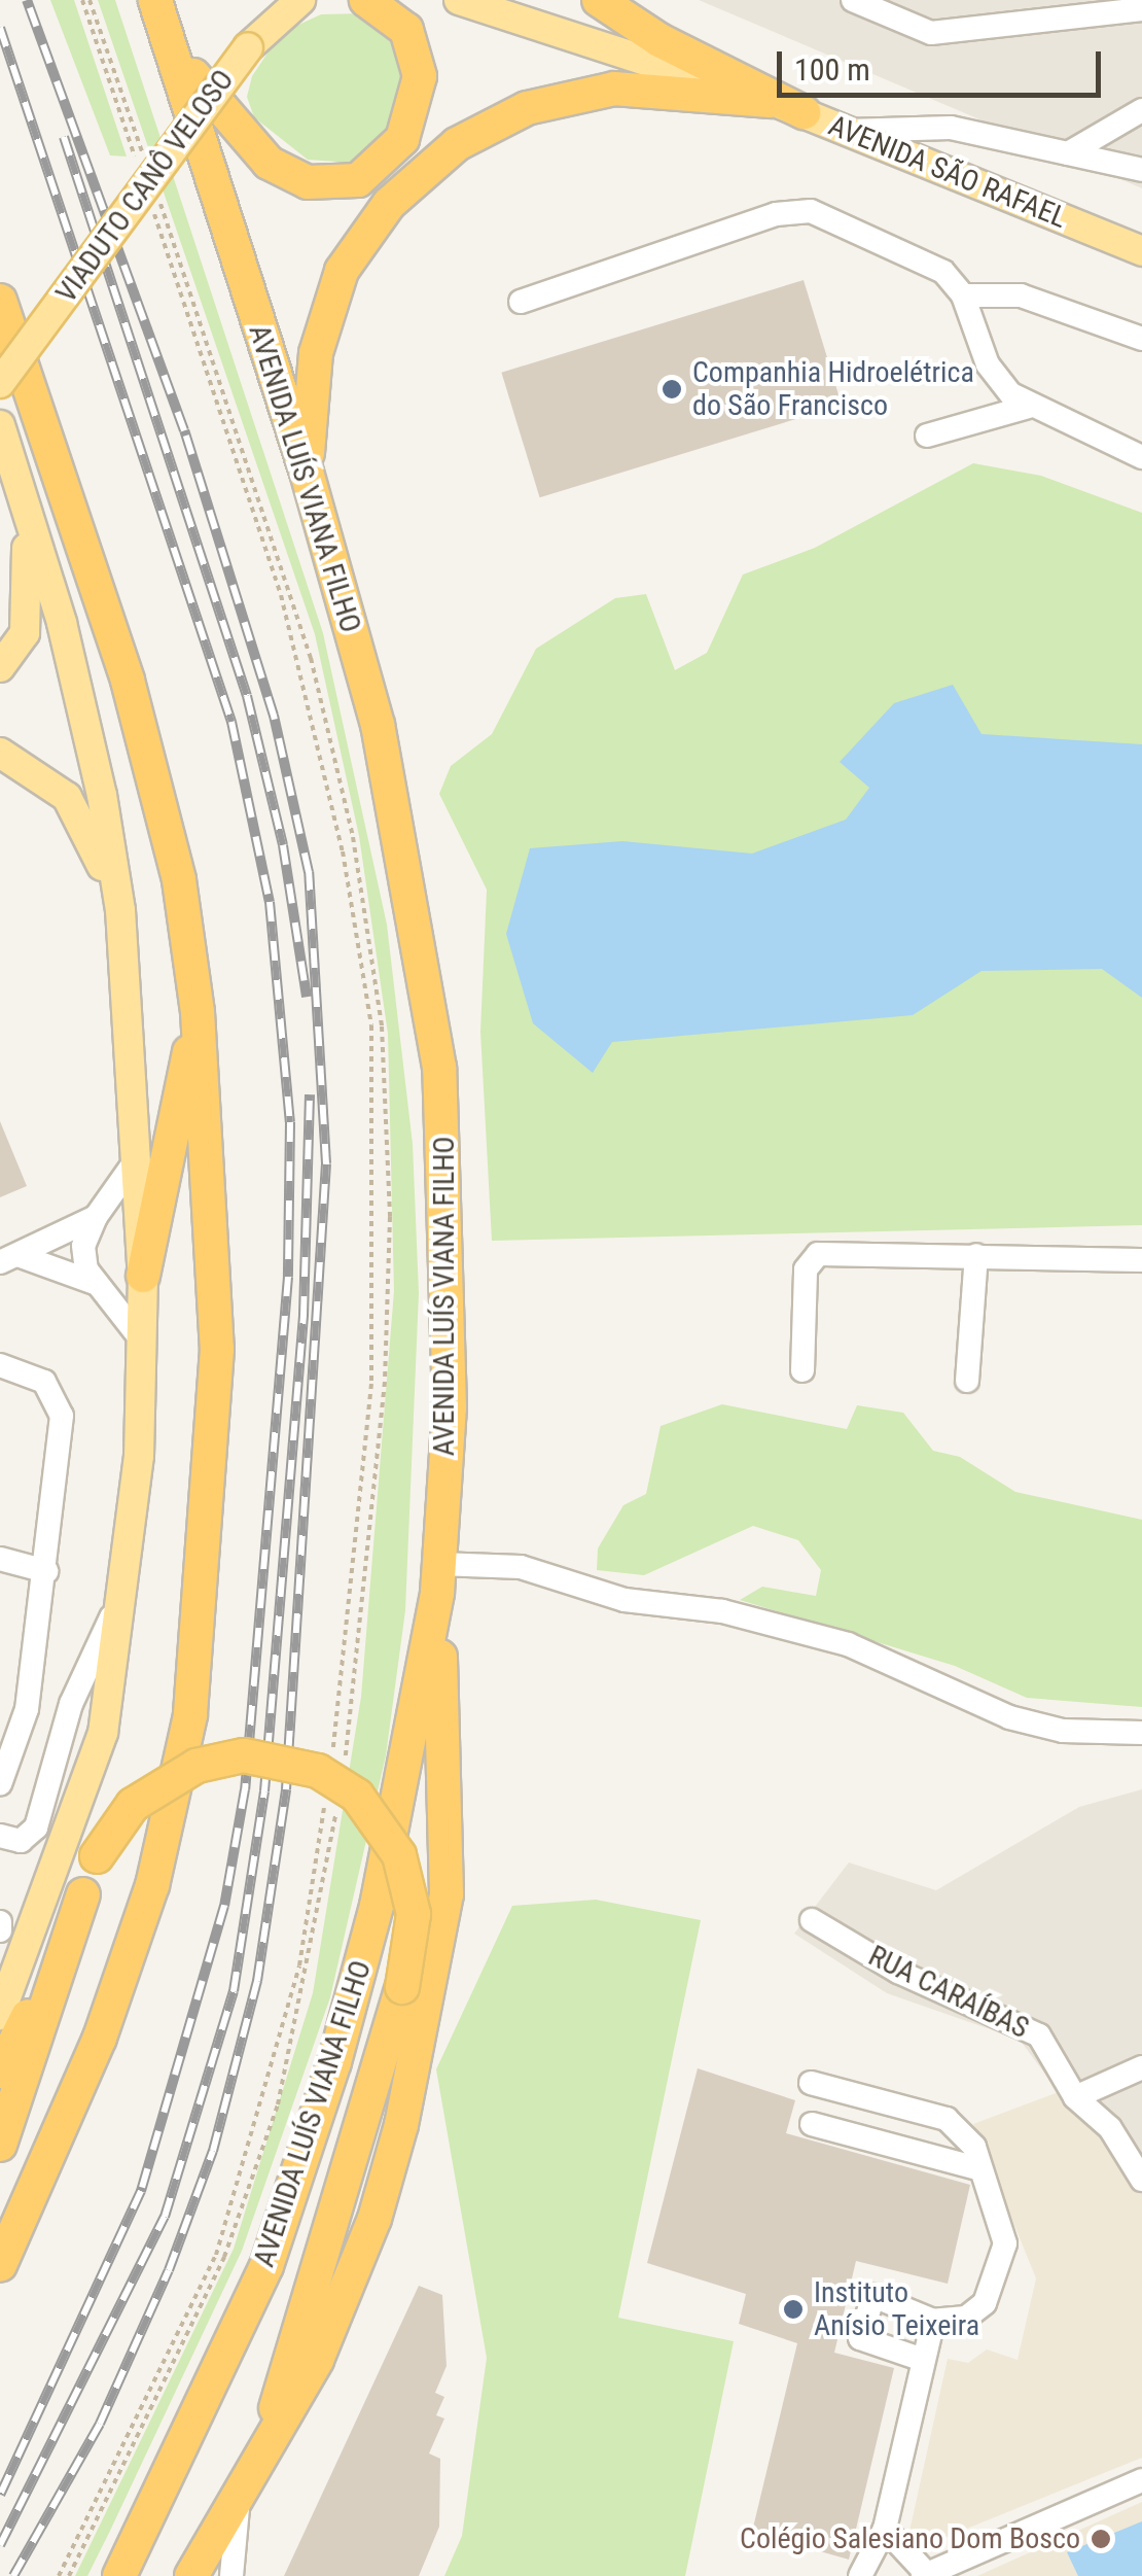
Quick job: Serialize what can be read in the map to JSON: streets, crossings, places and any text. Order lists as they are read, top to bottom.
{
  "streets": {
    "highway": ["AVENIDA LUÍS VIANA FILHO"],
    "main road": ["AVENIDA SÃO RAFAEL", "VIADUTO CANÔ VELOSO"],
    "street": ["RUA CARAÍBAS"]
  },
  "places": ["Companhia Hidroelétrica do São Francisco", "Instituto Anísio Teixeira", "Colégio Salesiano Dom Bosco"],
  "scale_bar": "100 m"
}
